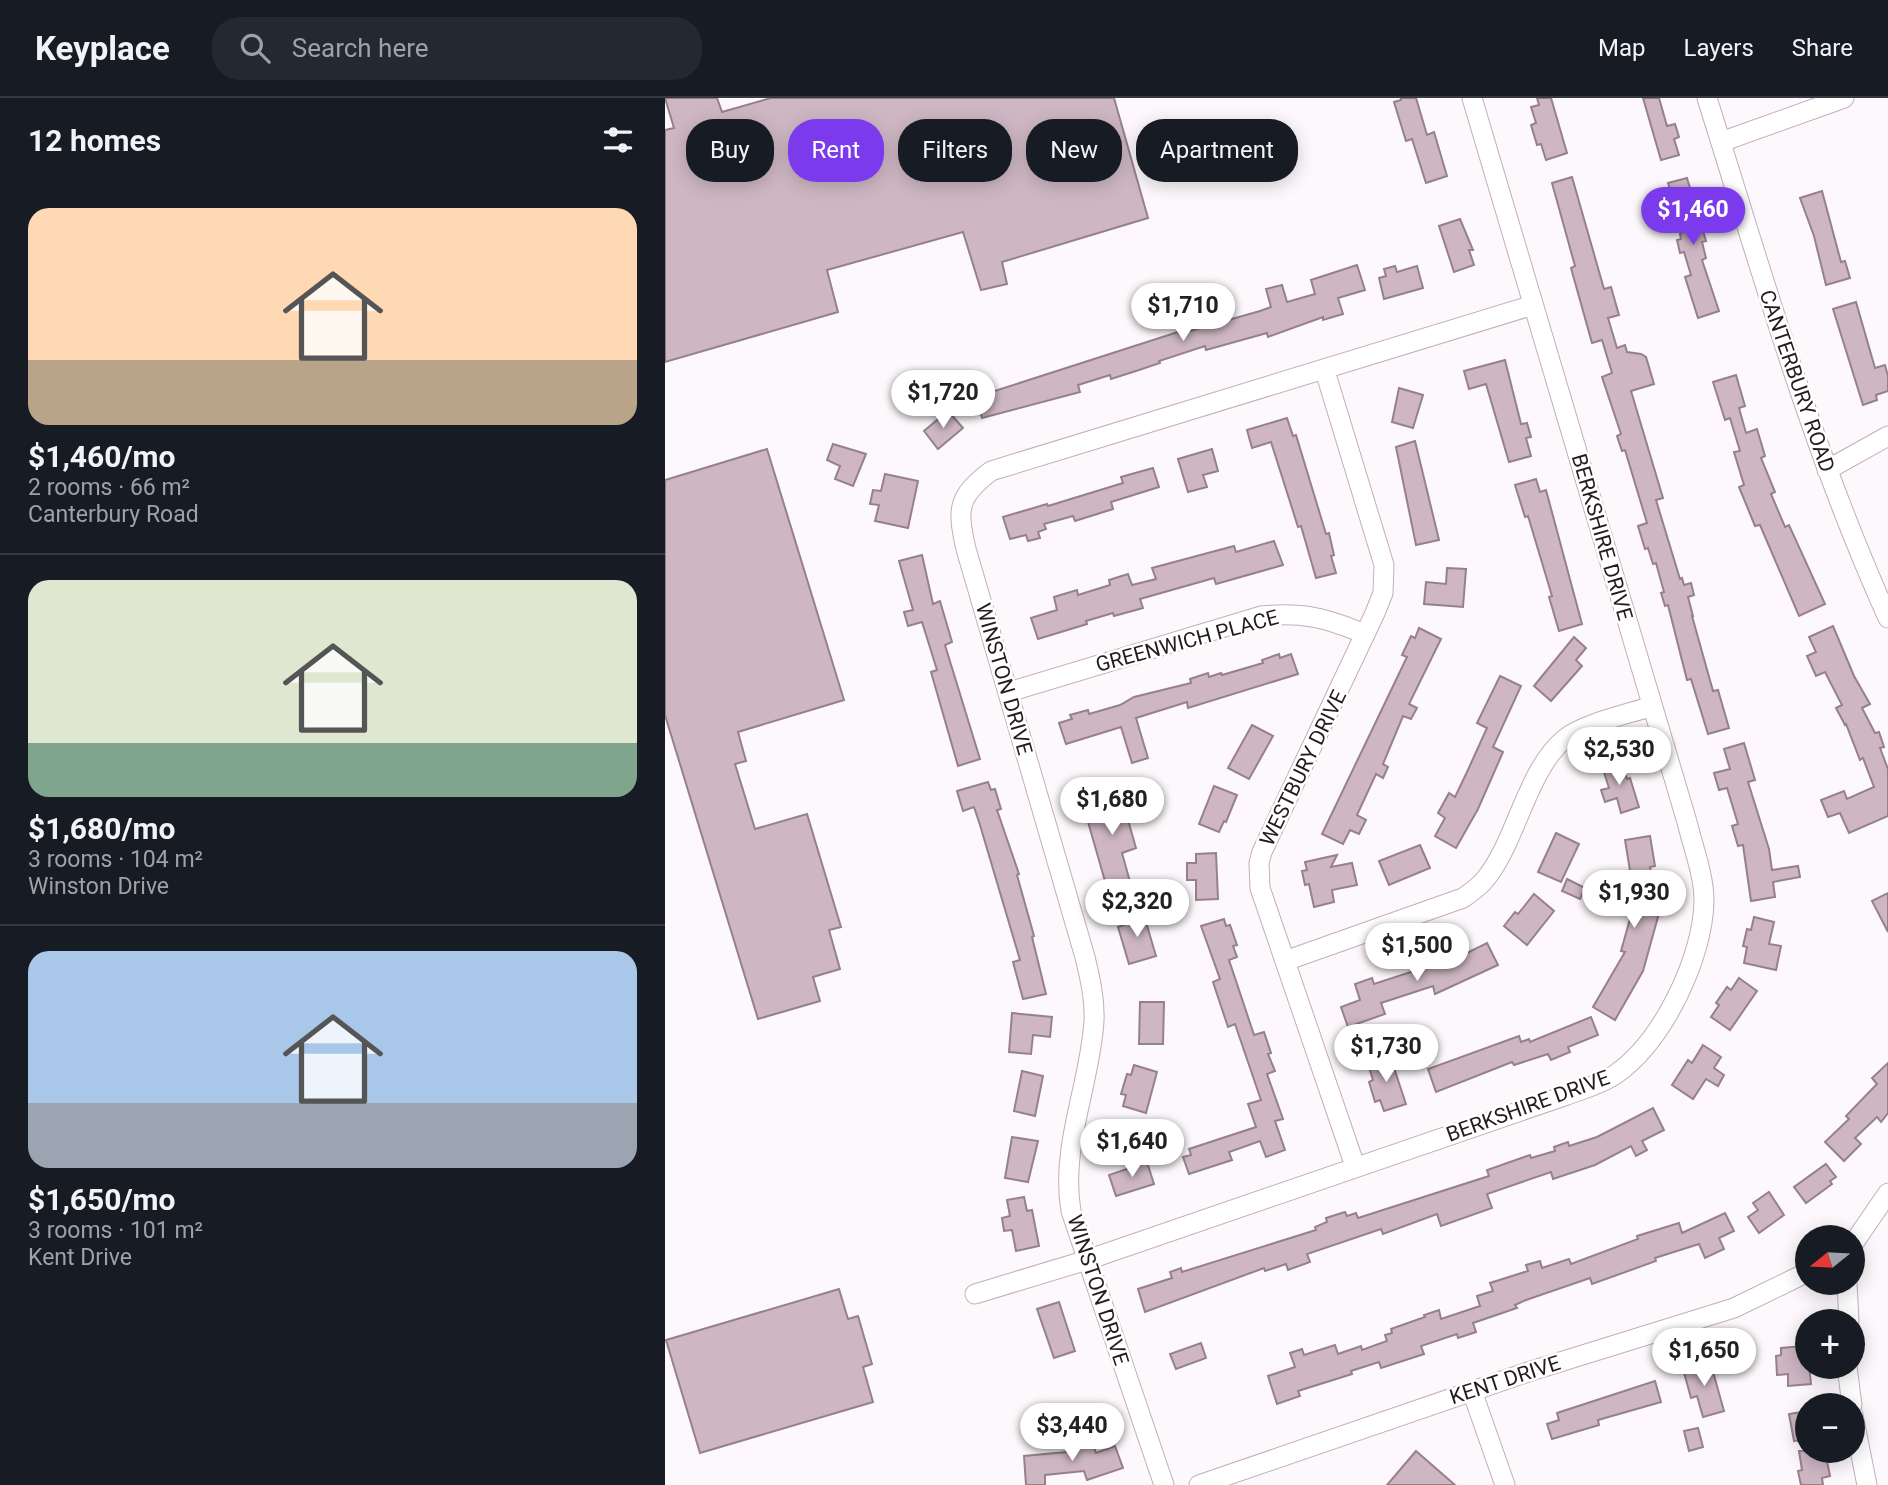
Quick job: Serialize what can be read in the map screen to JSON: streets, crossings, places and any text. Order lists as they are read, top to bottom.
{
  "streets": {
    "street": [
      "CANTERBURY ROAD",
      "BERKSHIRE DRIVE",
      "GREENWICH PLACE",
      "WINSTON DRIVE",
      "WESTBURY DRIVE",
      "KENT DRIVE"
    ]
  },
  "crossings": [
    ["BERKSHIRE DRIVE", "WINSTON DRIVE"],
    ["BERKSHIRE DRIVE", "WESTBURY DRIVE"],
    ["GREENWICH PLACE", "WINSTON DRIVE"],
    ["GREENWICH PLACE", "WESTBURY DRIVE"],
    ["WINSTON DRIVE", "WESTBURY DRIVE"]
  ],
  "north": "left",
  "page": {
    "header": "Keyplace",
    "search": "Search here",
    "nav": ["Map", "Layers", "Share"],
    "heading": "12 homes",
    "chip": [
      "Buy",
      "Rent",
      "Filters",
      "New",
      "Apartment"
    ],
    "list": [
      {
        "name": "$1,460/mo",
        "note": "2 rooms · 66 m² · Canterbury Road"
      },
      {
        "name": "$1,680/mo",
        "note": "3 rooms · 104 m² · Winston Drive"
      },
      {
        "name": "$1,650/mo",
        "note": "3 rooms · 101 m² · Kent Drive"
      }
    ],
    "price": [
      "$1,460",
      "$1,710",
      "$1,720",
      "$2,530",
      "$1,680",
      "$1,930",
      "$2,320",
      "$1,500",
      "$1,730",
      "$1,640",
      "$1,650",
      "$3,440"
    ],
    "map_buttons": ["+", "−"]
  }
}
